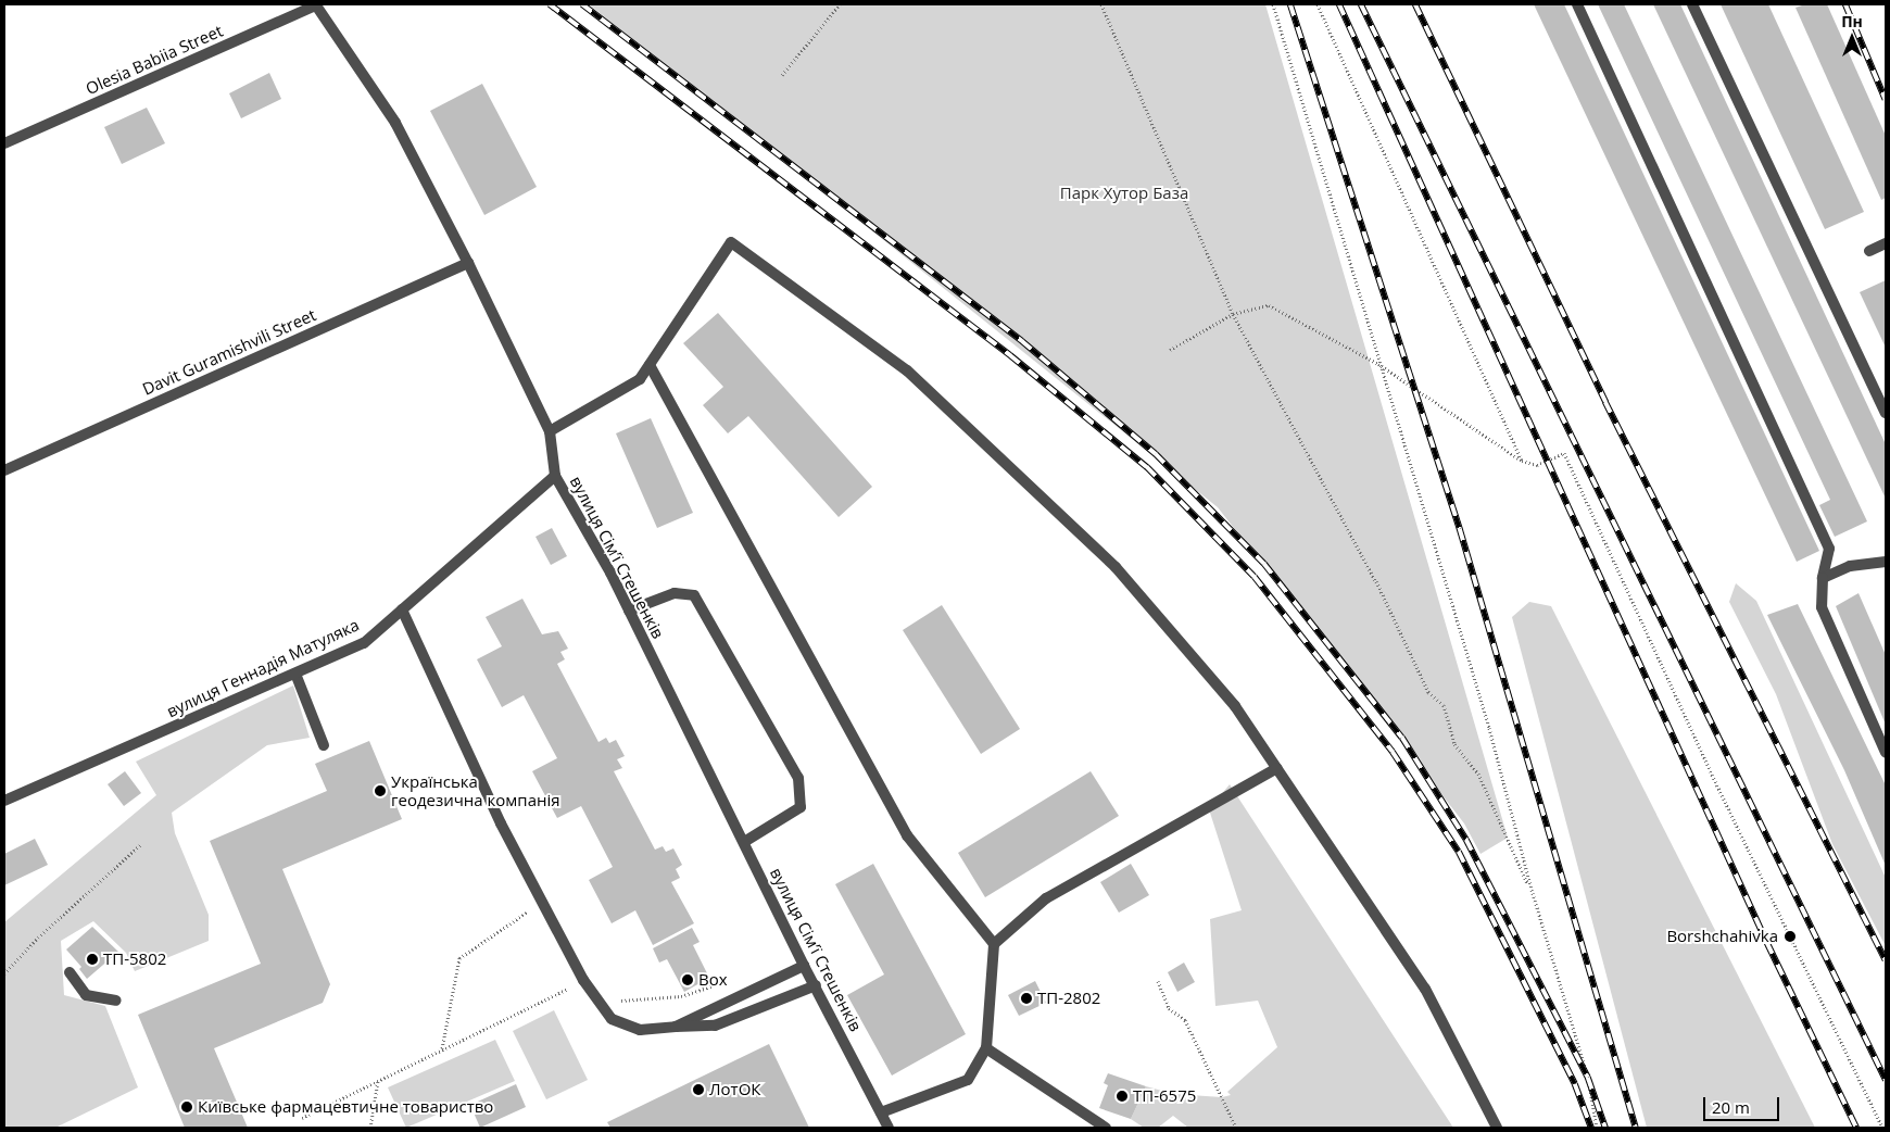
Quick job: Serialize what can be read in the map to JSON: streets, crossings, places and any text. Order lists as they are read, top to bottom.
{
  "streets": {
    "street": [
      "Olesia Babiia Street",
      "Davit Guramishvili Street",
      "вулиця Сімʼї Стешенків",
      "вулиця Геннадія Матуляка"
    ]
  },
  "crossings": [
    ["Olesia Babiia Street", "вулиця Сімʼї Стешенків"],
    ["Davit Guramishvili Street", "вулиця Сімʼї Стешенків"],
    ["вулиця Сімʼї Стешенків", "вулиця Геннадія Матуляка"]
  ],
  "parks": ["Парк Хутор База"],
  "places": [
    "Українська геодезична компанія",
    "Borshchahivka",
    "ТП-5802",
    "Box",
    "ТП-2802",
    "ЛотОК",
    "ТП-6575",
    "Київське фармацевтичне товариство"
  ],
  "scale_bar": "20 m",
  "north": "top"
}
